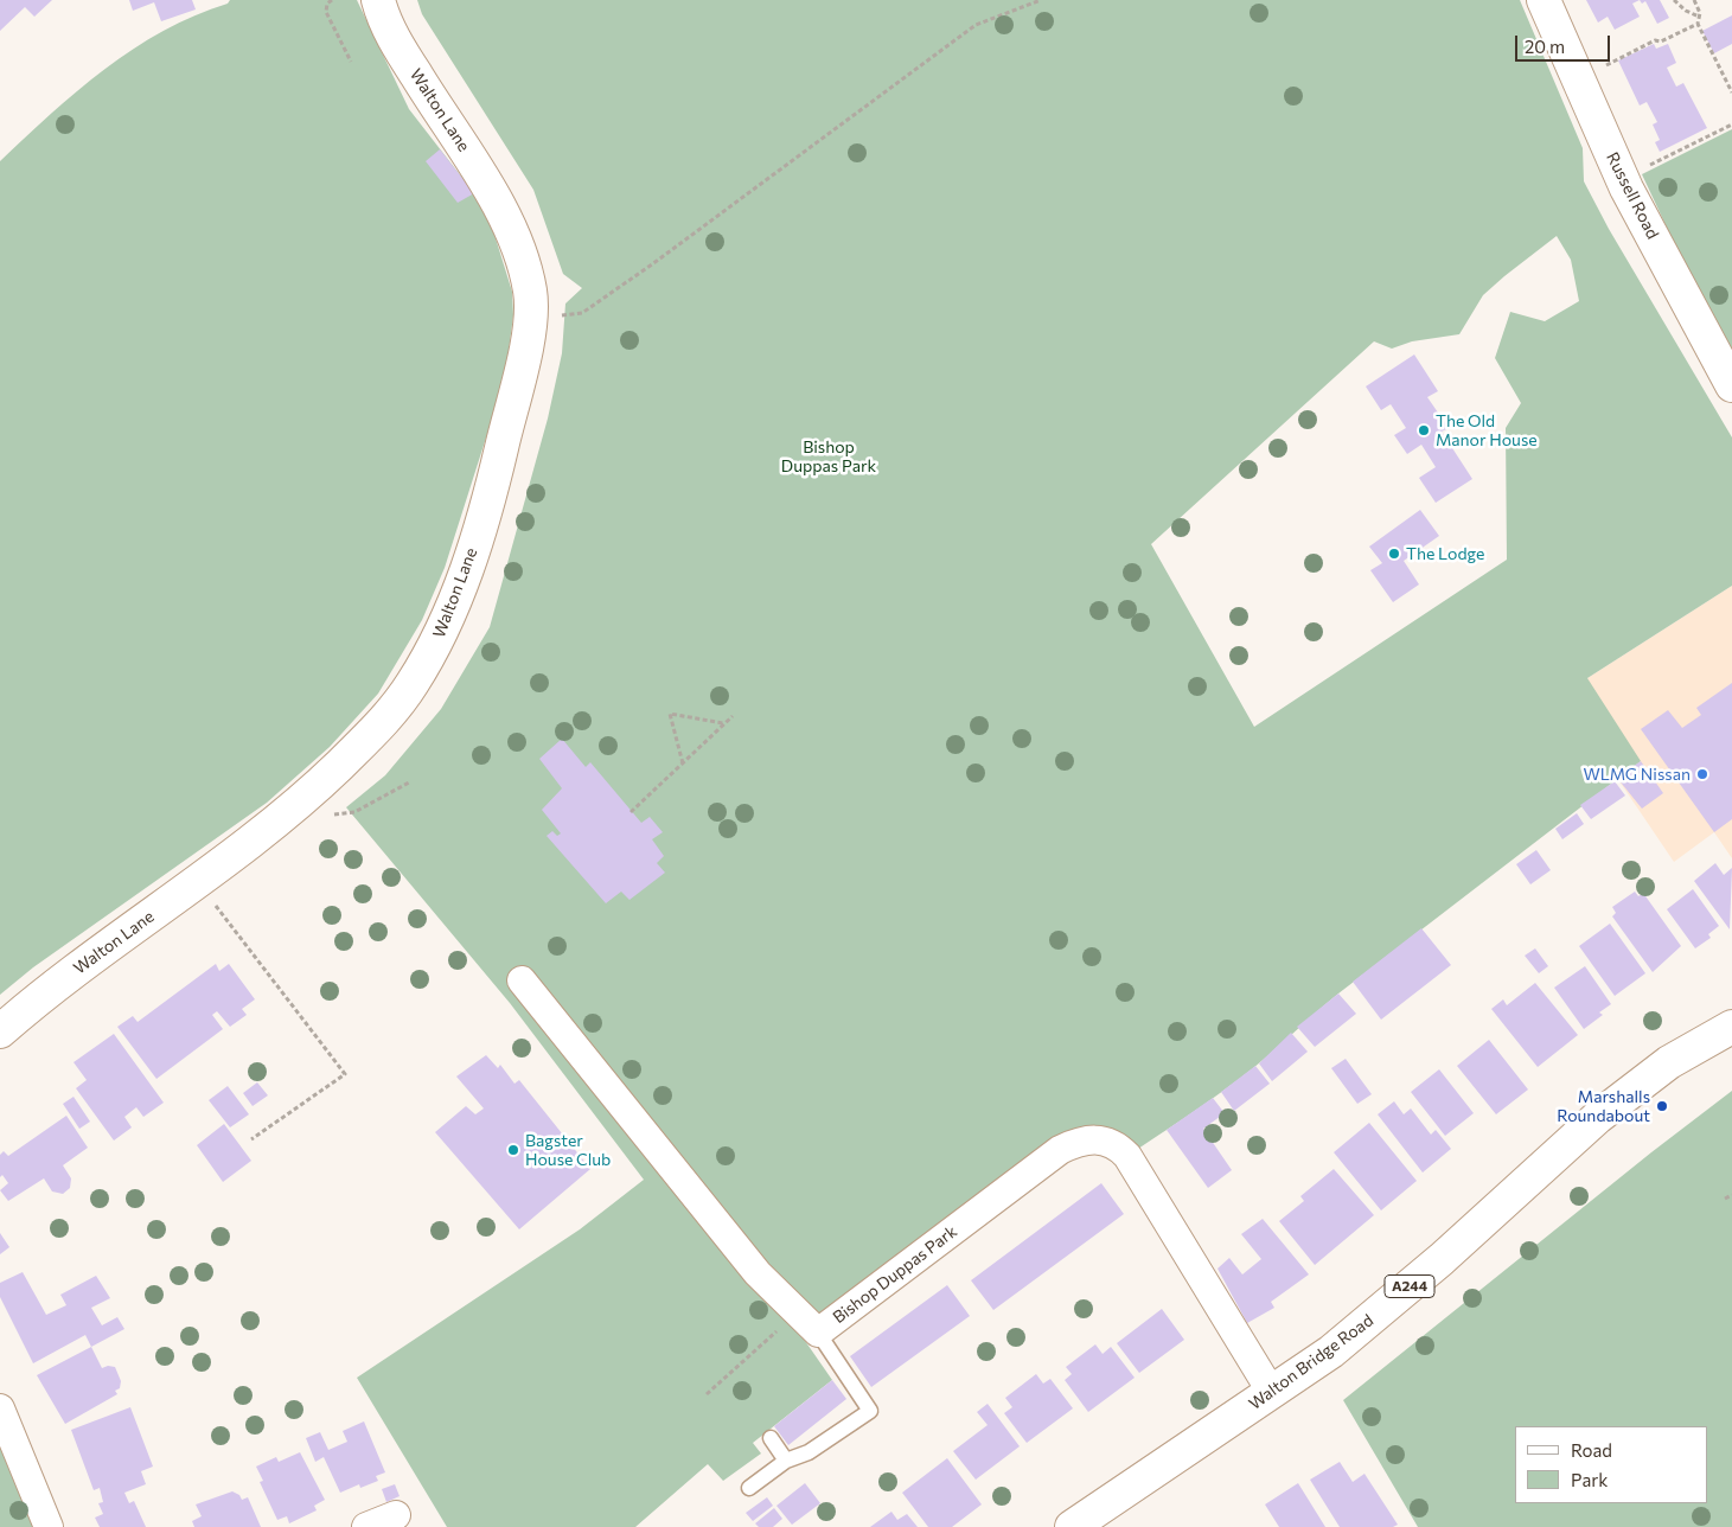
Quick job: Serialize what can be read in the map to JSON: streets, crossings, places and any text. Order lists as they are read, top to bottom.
{
  "streets": {
    "main road": [
      "Walton Lane",
      "Russell Road",
      "A244",
      "Walton Bridge Road"
    ],
    "street": ["Bishop Duppas Park"]
  },
  "crossings": [
    ["Bishop Duppas Park", "Walton Bridge Road"]
  ],
  "parks": ["Bishop Duppas Park"],
  "places": [
    "The Old Manor House",
    "The Lodge",
    "WLMG Nissan",
    "Marshalls Roundabout",
    "Bagster House Club"
  ],
  "legend": ["Road", "Park"],
  "scale_bar": "20 m"
}
